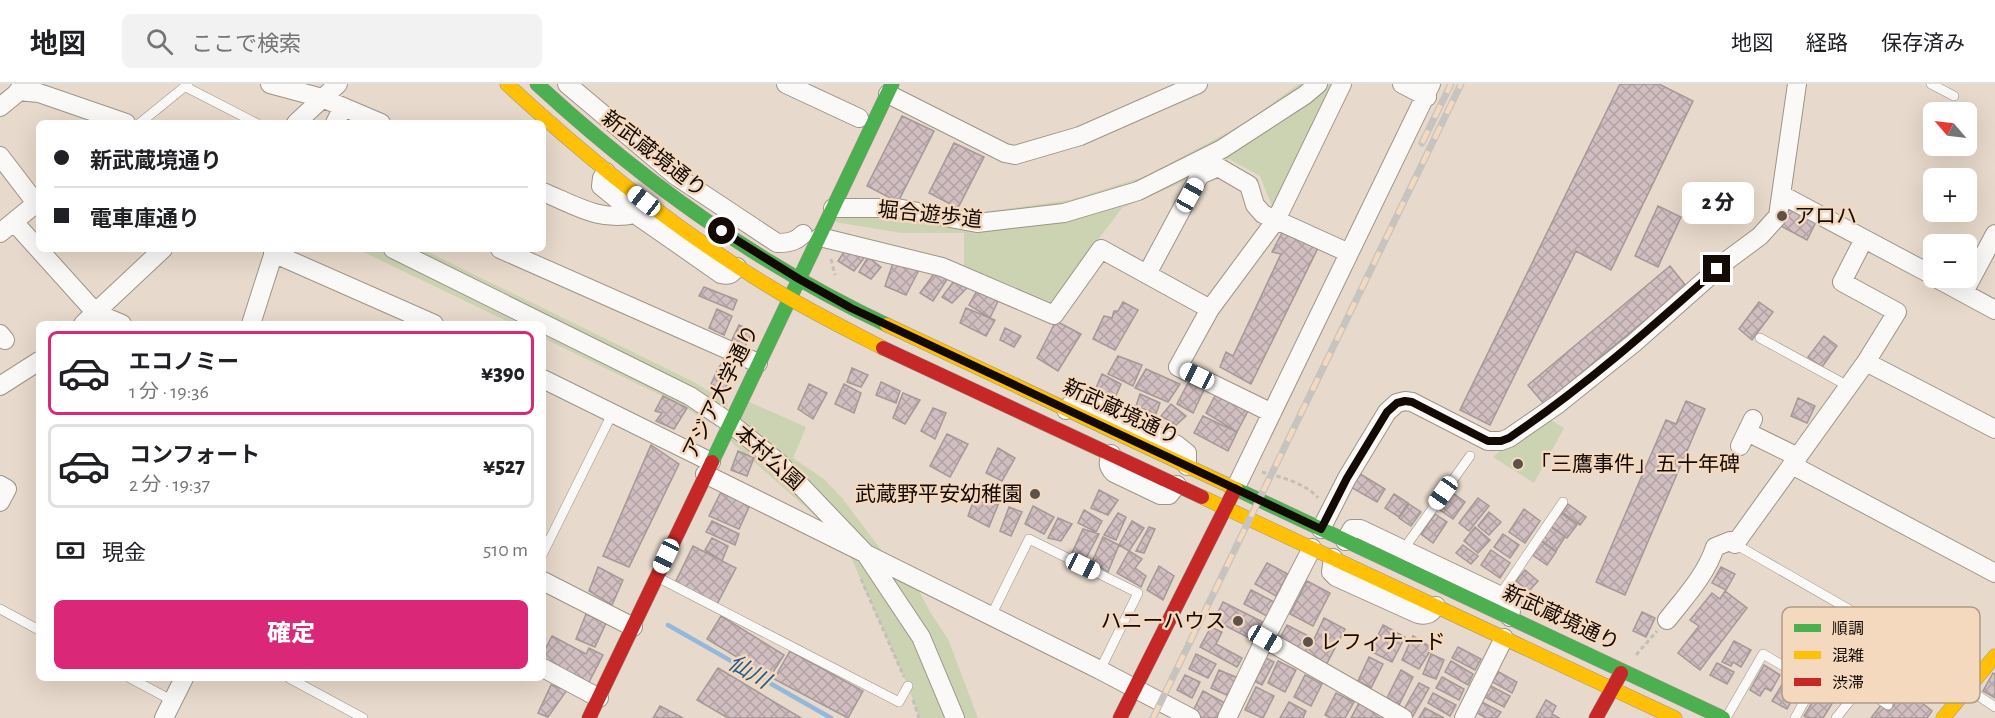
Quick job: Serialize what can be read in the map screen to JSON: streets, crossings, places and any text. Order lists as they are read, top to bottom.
{
  "streets": {
    "main road": ["新武蔵境通り", "アジア大学通り"],
    "street": ["堀合遊歩道", "本村公園"]
  },
  "crossings": [
    ["新武蔵境通り", "アジア大学通り"],
    ["堀合遊歩道", "アジア大学通り"],
    ["アジア大学通り", "本村公園"]
  ],
  "water": ["仙川"],
  "places": [
    "アロハ",
    "「三鷹事件」五十年碑",
    "武蔵野平安幼稚園",
    "ハニーハウス",
    "レフィナード"
  ],
  "legend": ["順調", "混雑", "渋滞"],
  "north": "top left",
  "page": {
    "header": "地図",
    "search": "ここで検索",
    "nav": ["地図", "経路", "保存済み"],
    "map_buttons": ["+", "−"],
    "banner": ["新武蔵境通り", "電車庫通り"],
    "bubble": "2 分",
    "list": [
      {
        "name": "エコノミー",
        "note": "1 分 · 19:36",
        "value": "¥390"
      },
      {
        "name": "コンフォート",
        "note": "2 分 · 19:37",
        "value": "¥527"
      }
    ],
    "pay": ["現金", "510 m"],
    "buttons": "確定"
  }
}
